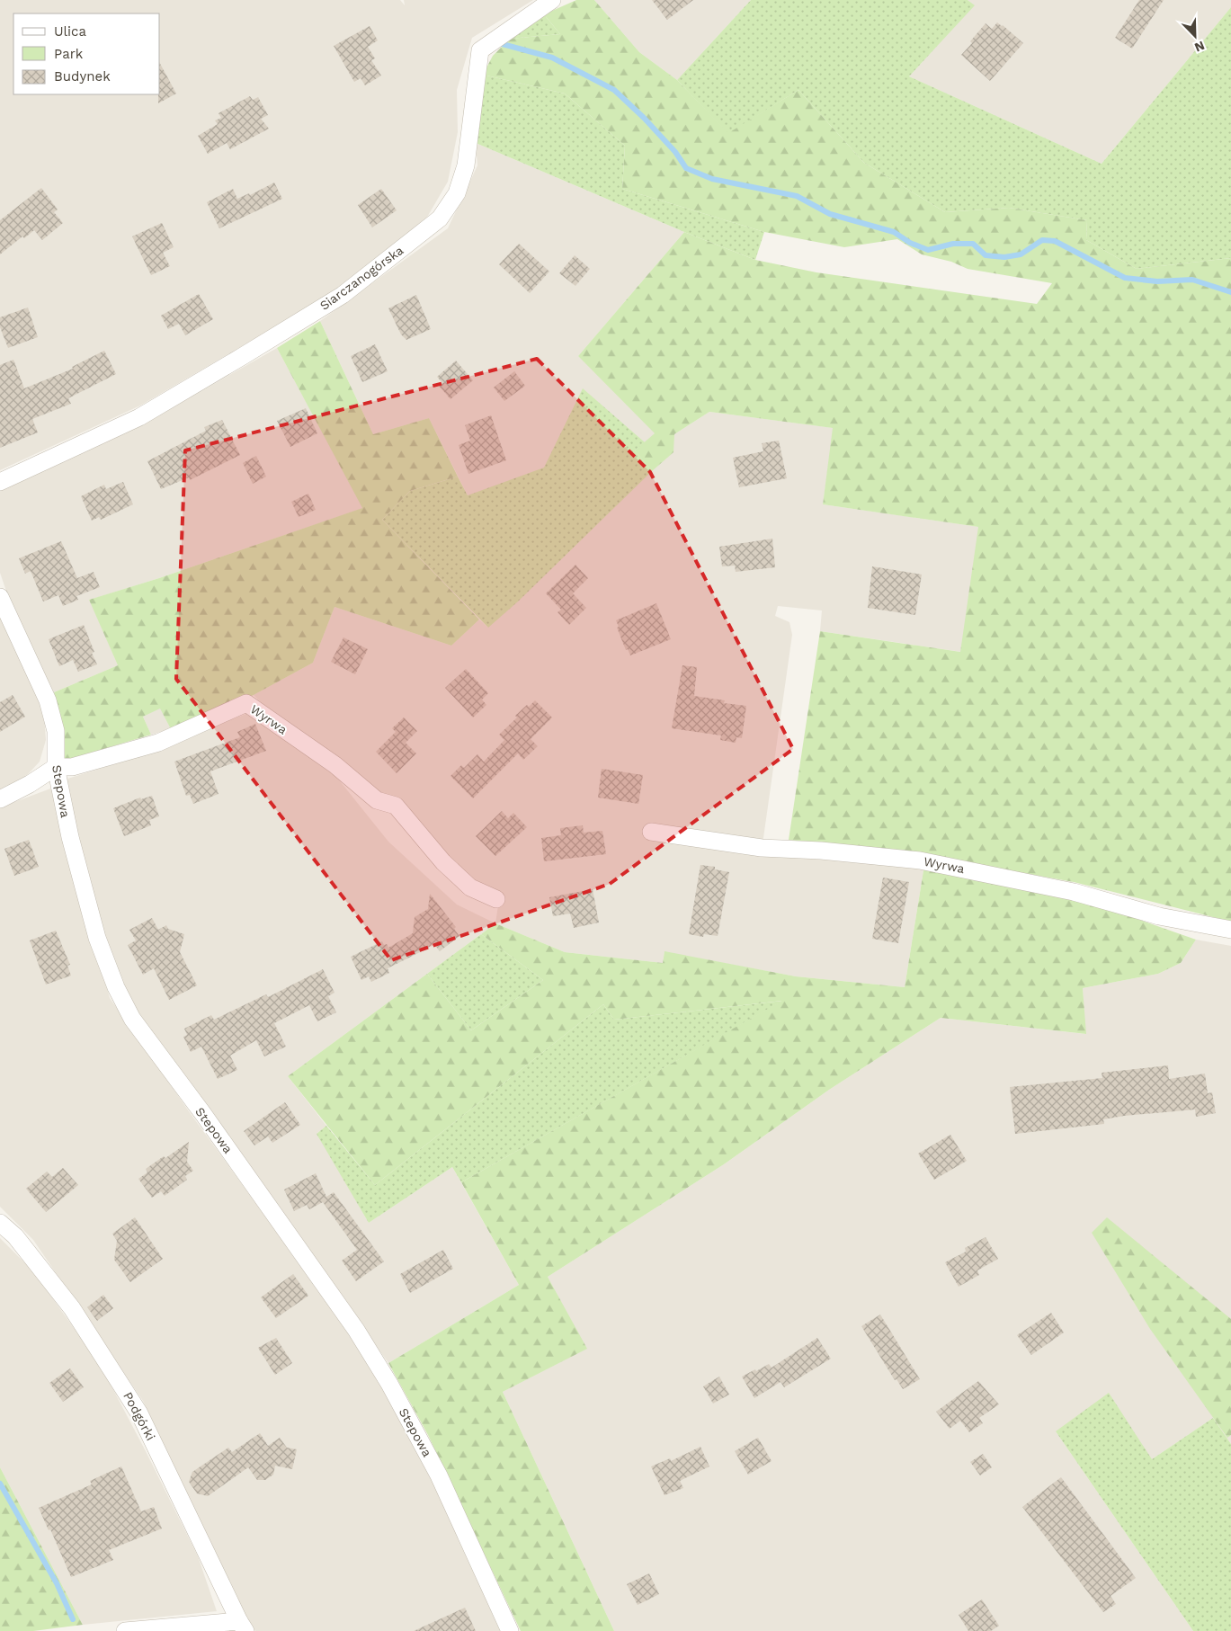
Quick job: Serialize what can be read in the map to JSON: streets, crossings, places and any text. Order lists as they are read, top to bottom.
{
  "streets": {
    "street": [
      "Siarczanogórska",
      "Wyrwa",
      "Stepowa",
      "Podgórki"
    ]
  },
  "crossings": [
    ["Wyrwa", "Stepowa"]
  ],
  "legend": ["Ulica", "Park", "Budynek"],
  "north": "bottom right"
}
